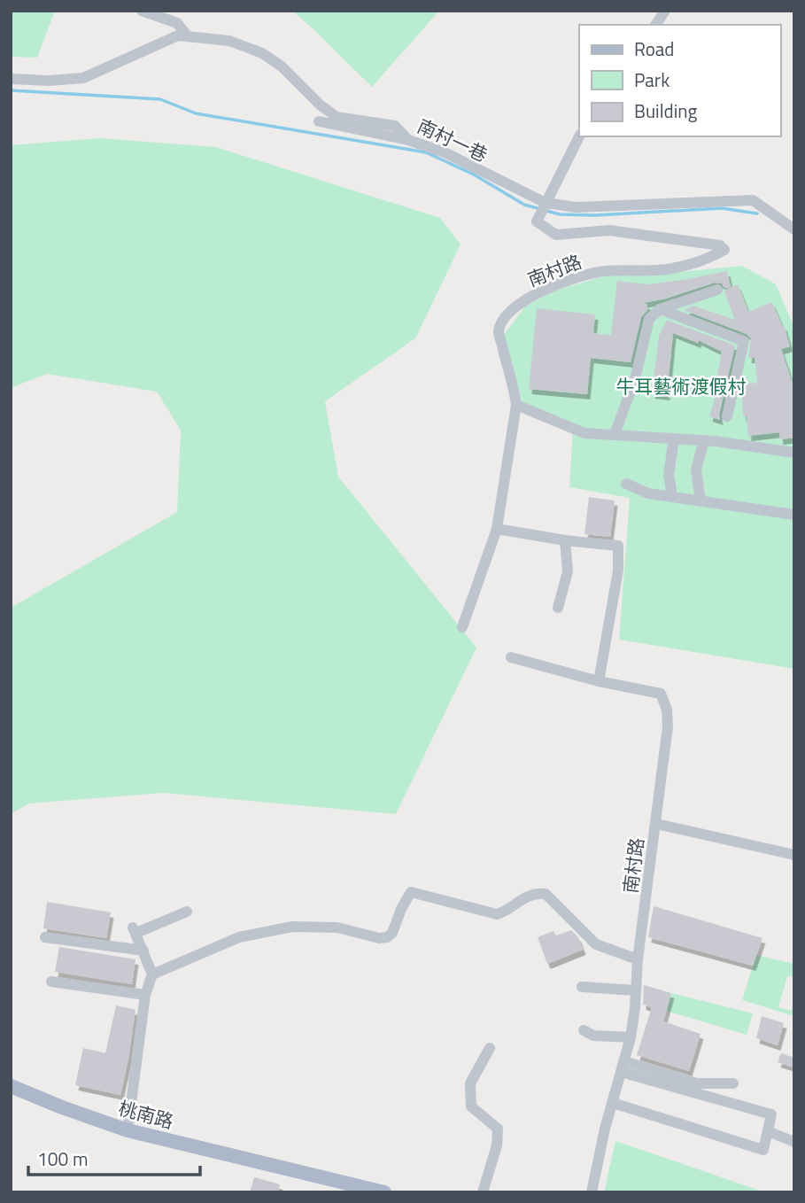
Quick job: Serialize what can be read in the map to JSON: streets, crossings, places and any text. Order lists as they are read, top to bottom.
{
  "streets": {
    "main road": ["桃南路"],
    "street": ["南村一巷", "南村路"]
  },
  "crossings": [
    ["南村一巷", "南村路"]
  ],
  "parks": ["牛耳藝術渡假村"],
  "legend": ["Road", "Park", "Building"],
  "scale_bar": "100 m"
}
